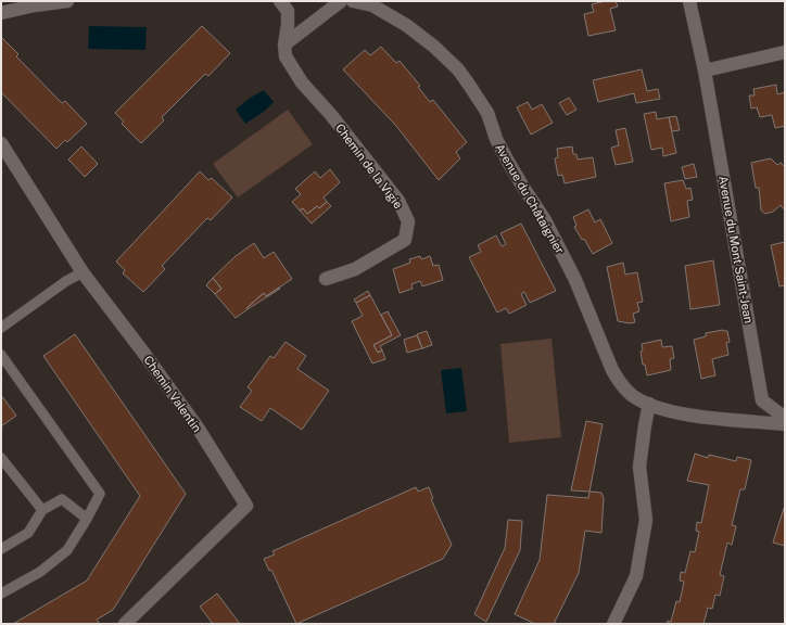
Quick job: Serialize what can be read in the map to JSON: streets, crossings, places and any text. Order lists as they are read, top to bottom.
{
  "streets": {
    "street": [
      "Chemin de la Vigie",
      "Avenue du Châtaignier",
      "Avenue du Mont Saint-Jean",
      "Chemin Valentin"
    ]
  }
}
